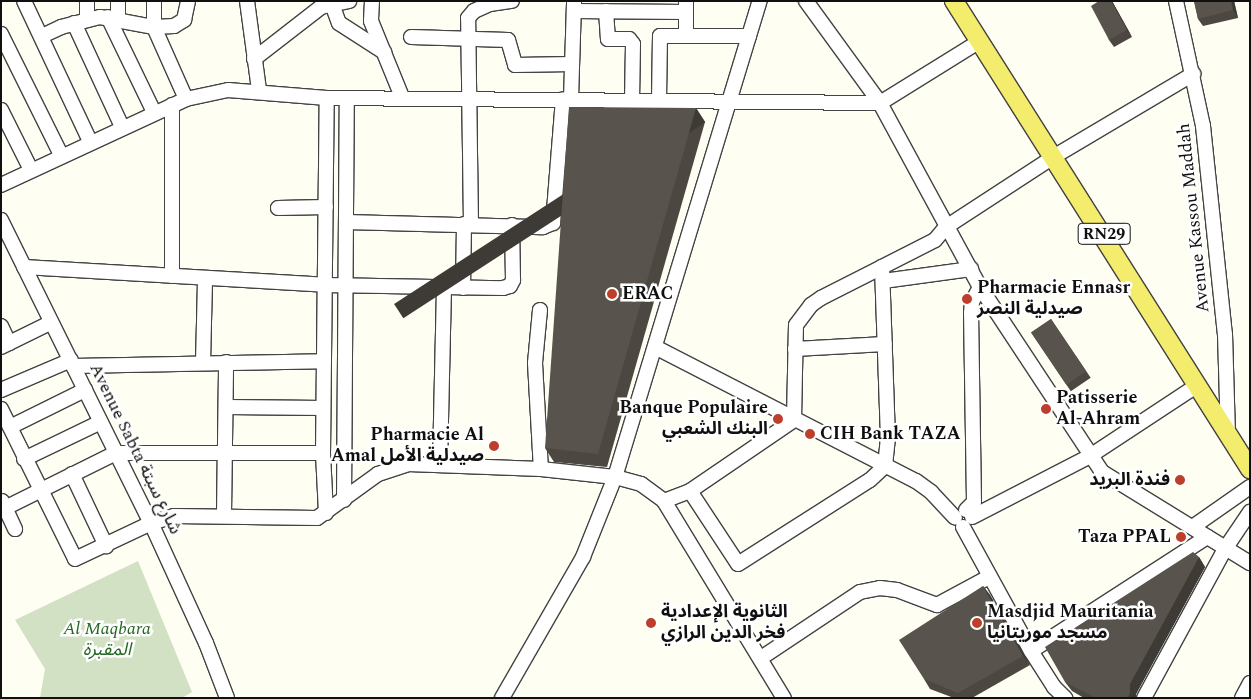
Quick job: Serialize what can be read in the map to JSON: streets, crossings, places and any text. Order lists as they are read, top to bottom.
{
  "streets": {
    "main road": ["RN29"],
    "street": ["Avenue Kassou Maddah", "Avenue Sabta شارع سبتة"]
  },
  "crossings": [
    ["Avenue Kassou Maddah", "RN29"]
  ],
  "parks": ["Al Maqbara المقبرة"],
  "places": [
    "ERAC",
    "Pharmacie Ennasr صيدلية النصر",
    "Patisserie Al-Ahram",
    "Banque Populaire البنك الشعبي",
    "CIH Bank TAZA",
    "Pharmacie Al Amal صيدلية الأمل",
    "فندة البريد",
    "Taza PPAL",
    "الثانوية الإعدادية فخر الدين الرازي",
    "Masdjid Mauritania مسجد موريتانيا"
  ]
}
